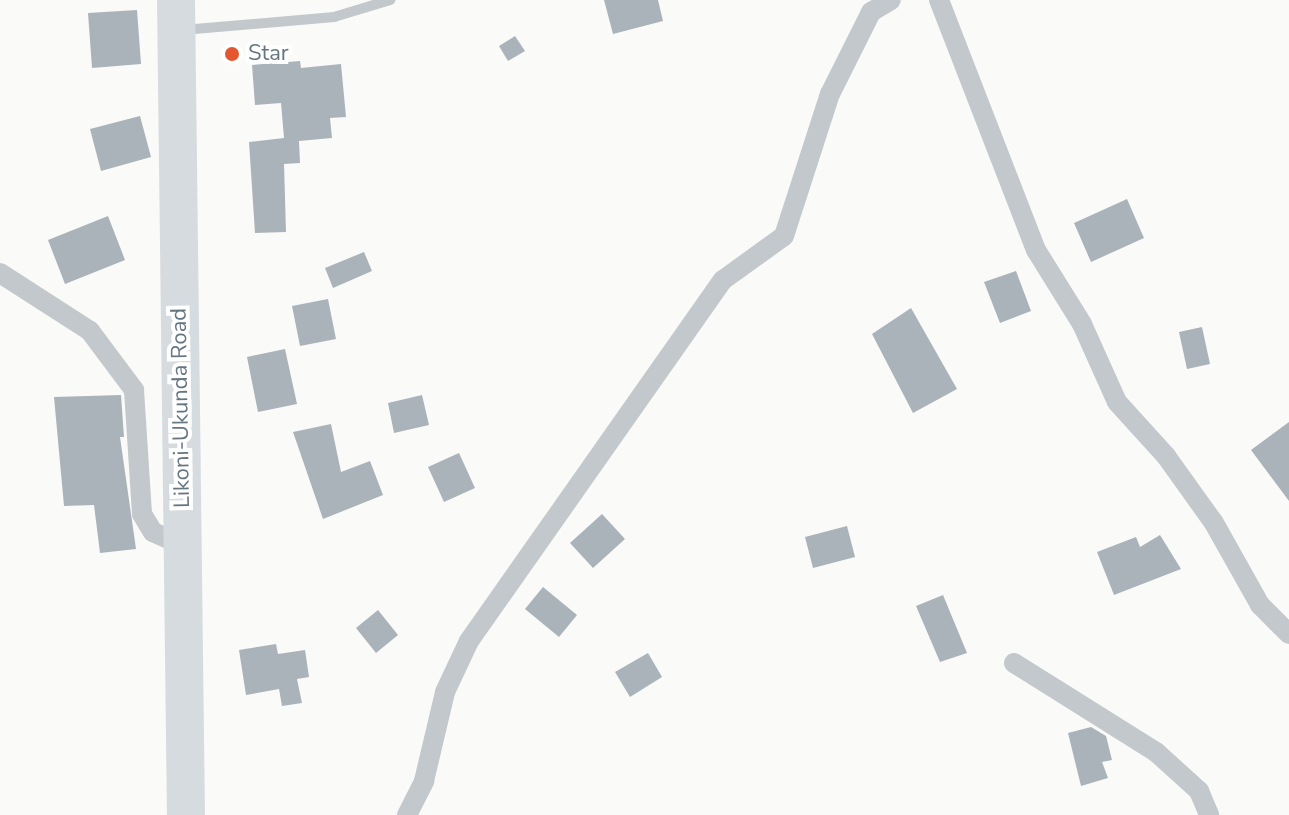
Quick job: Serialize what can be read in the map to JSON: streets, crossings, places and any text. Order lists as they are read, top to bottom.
{
  "streets": {
    "highway": ["Likoni-Ukunda Road"]
  },
  "places": ["Star"]
}
